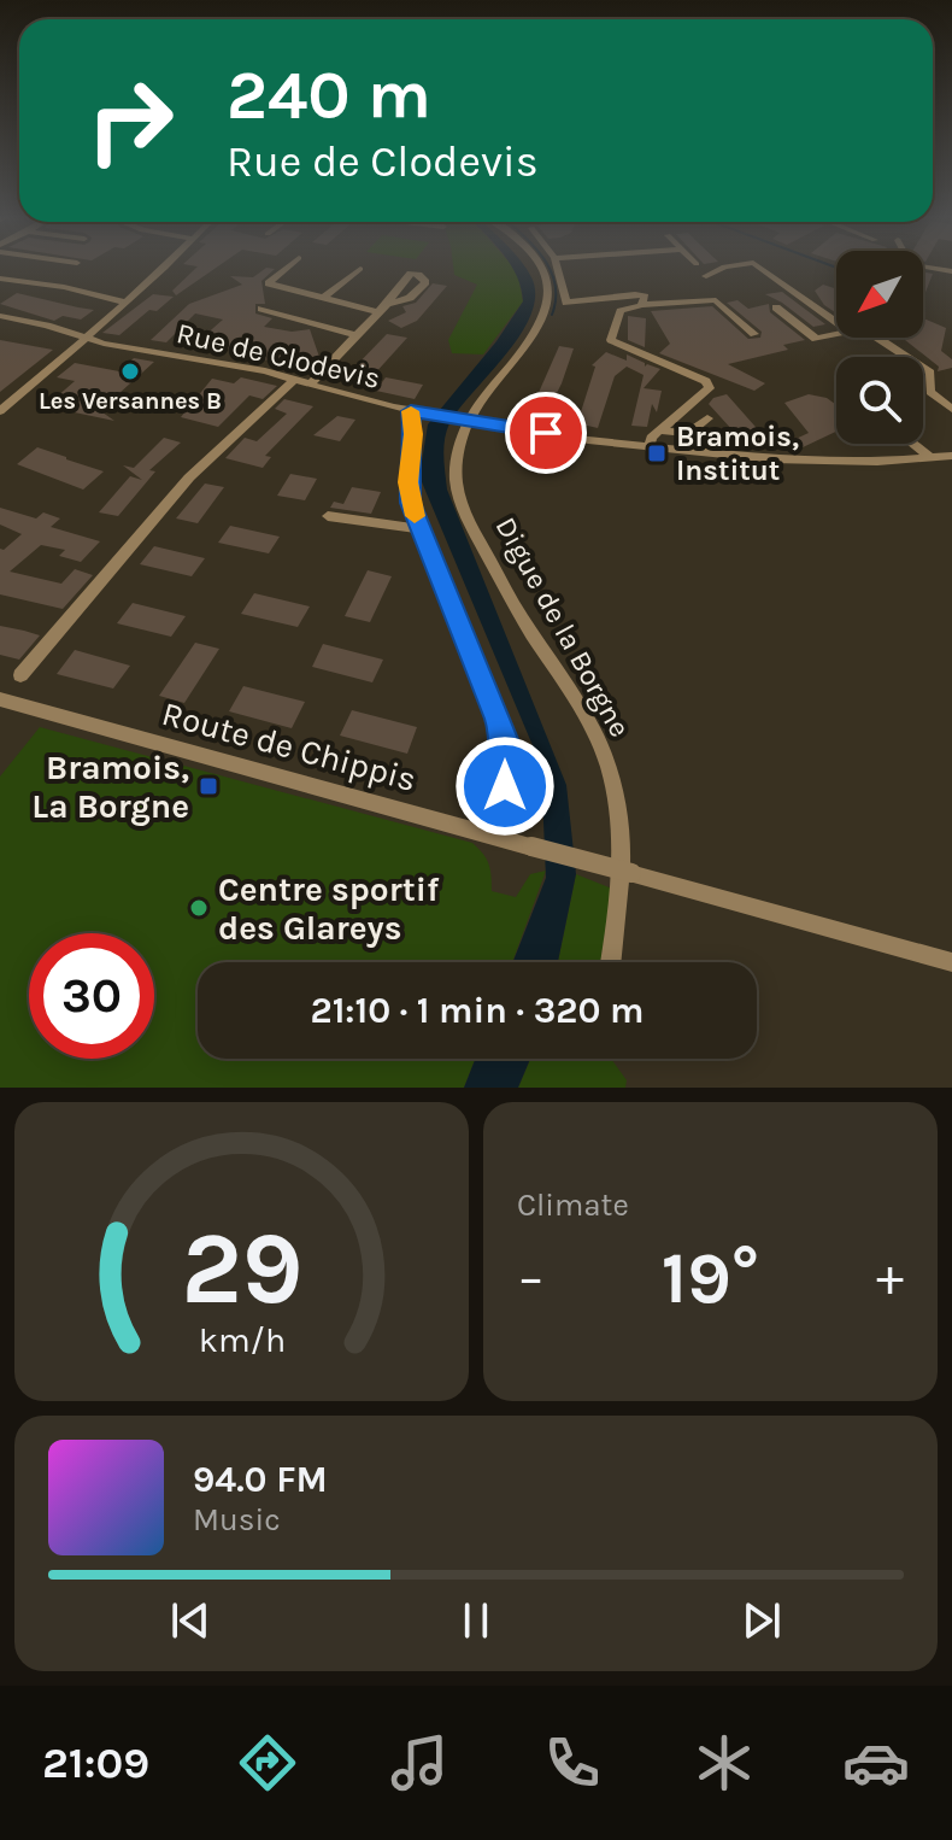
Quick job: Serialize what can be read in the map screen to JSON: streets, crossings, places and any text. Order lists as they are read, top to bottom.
{
  "streets": {
    "street": ["Rue de Clodevis", "Digue de la Borgne", "Route de Chippis"]
  },
  "crossings": [
    ["Rue de Clodevis", "Digue de la Borgne"]
  ],
  "places": {
    "other": ["Les Versannes B", "Centre sportif des Glareys"],
    "transit": ["Bramois, Institut", "Bramois, La Borgne"]
  },
  "north": "bottom left",
  "page": {
    "turn": ["240 m", "Rue de Clodevis"],
    "limit": "30",
    "trip": "21:10 · 1 min · 320 m",
    "tile": "Climate",
    "heat": ["−", "19°", "+"],
    "song": ["94.0 FM", "Music"],
    "tabs": "21:09",
    "gauge": ["29", "km/h"]
  }
}
